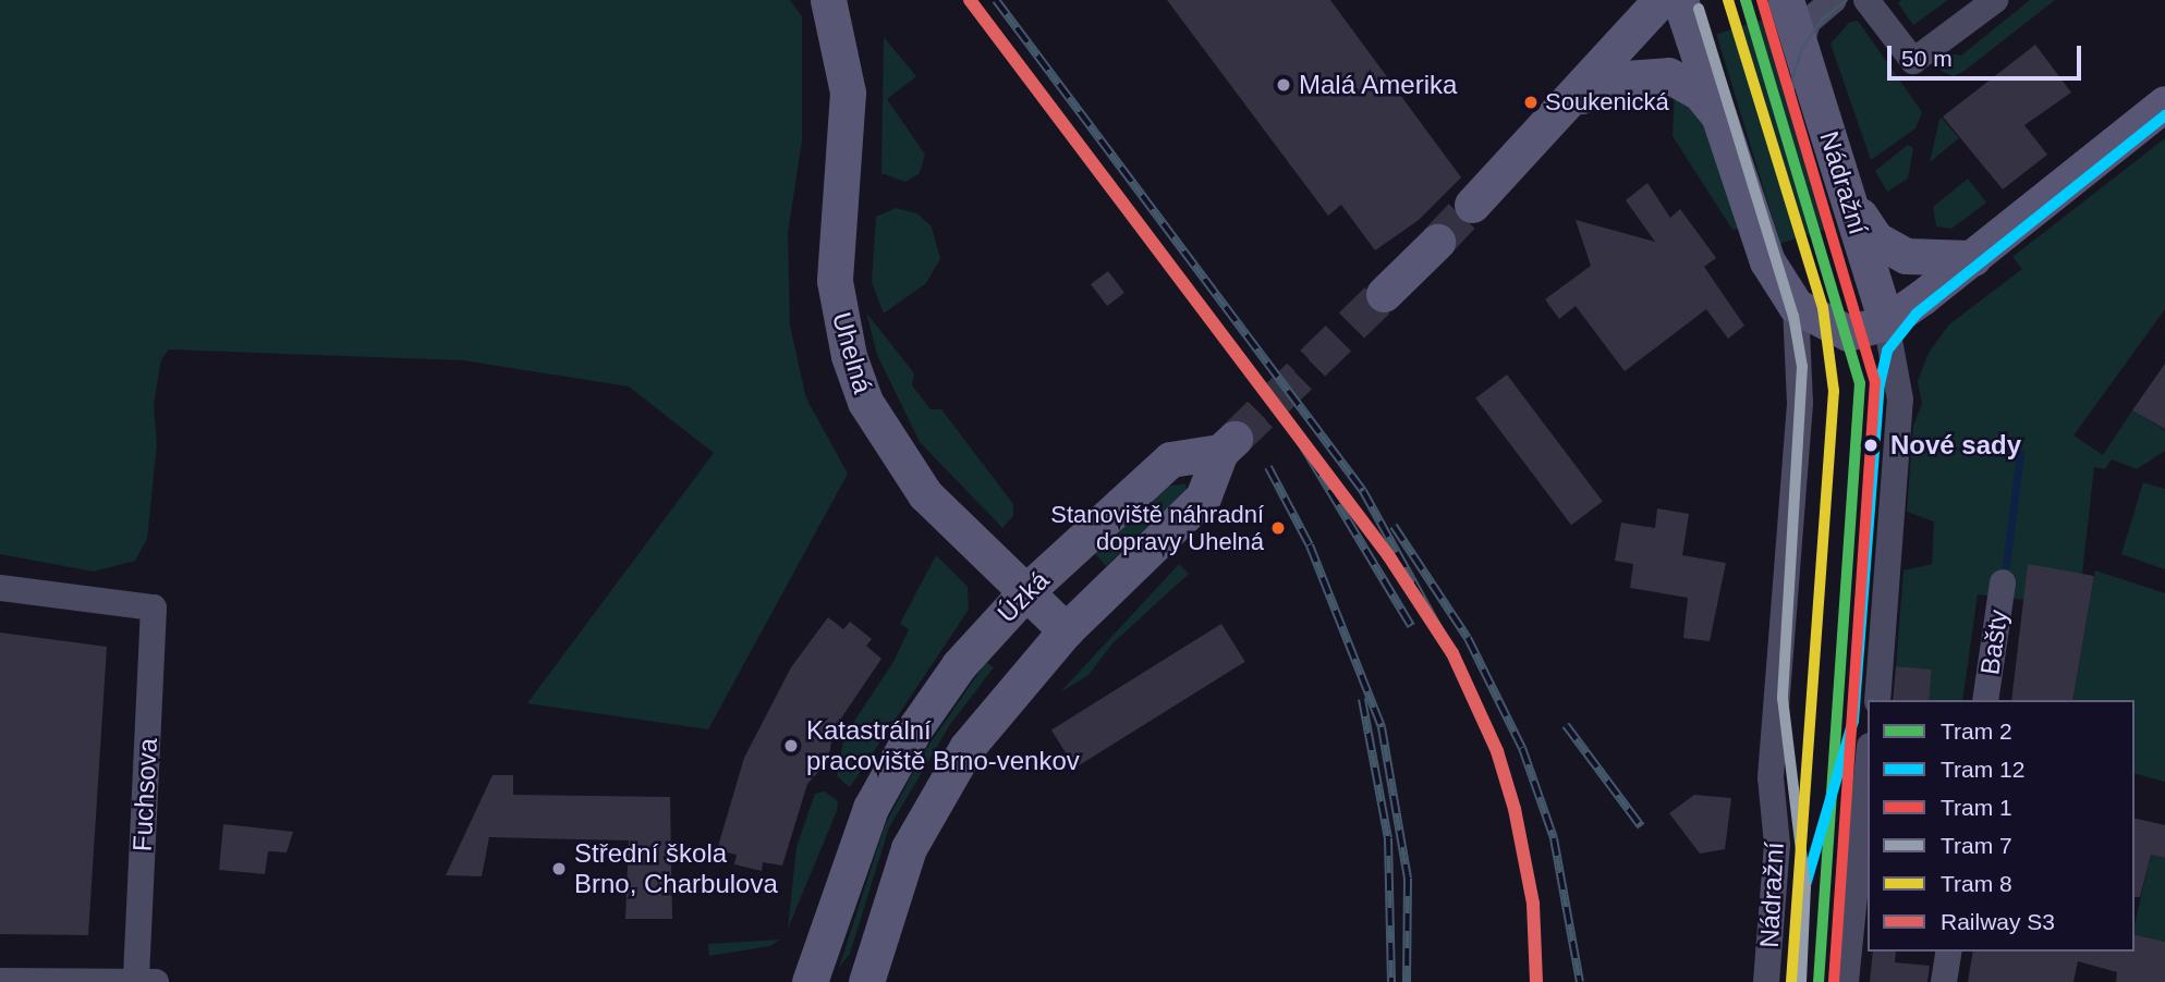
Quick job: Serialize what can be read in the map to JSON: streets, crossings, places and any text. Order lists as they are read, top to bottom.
{
  "streets": {
    "main road": ["Nádražní", "Uhelná", "Úzká"],
    "street": ["Bašty", "Fuchsova"]
  },
  "crossings": [
    ["Uhelná", "Úzká"]
  ],
  "places": [
    "Malá Amerika",
    "Soukenická",
    "Nové sady",
    "Stanoviště náhradní dopravy Uhelná",
    "Katastrální pracoviště Brno-venkov",
    "Střední škola Brno, Charbulova"
  ],
  "lines": [
    "tram line 2",
    "tram line 1",
    "tram line 8",
    "rail line S3",
    "tram line 7",
    "tram line 12"
  ],
  "legend": [
    "Tram 2",
    "Tram 12",
    "Tram 1",
    "Tram 7",
    "Tram 8",
    "Railway S3"
  ],
  "scale_bar": "50 m"
}
